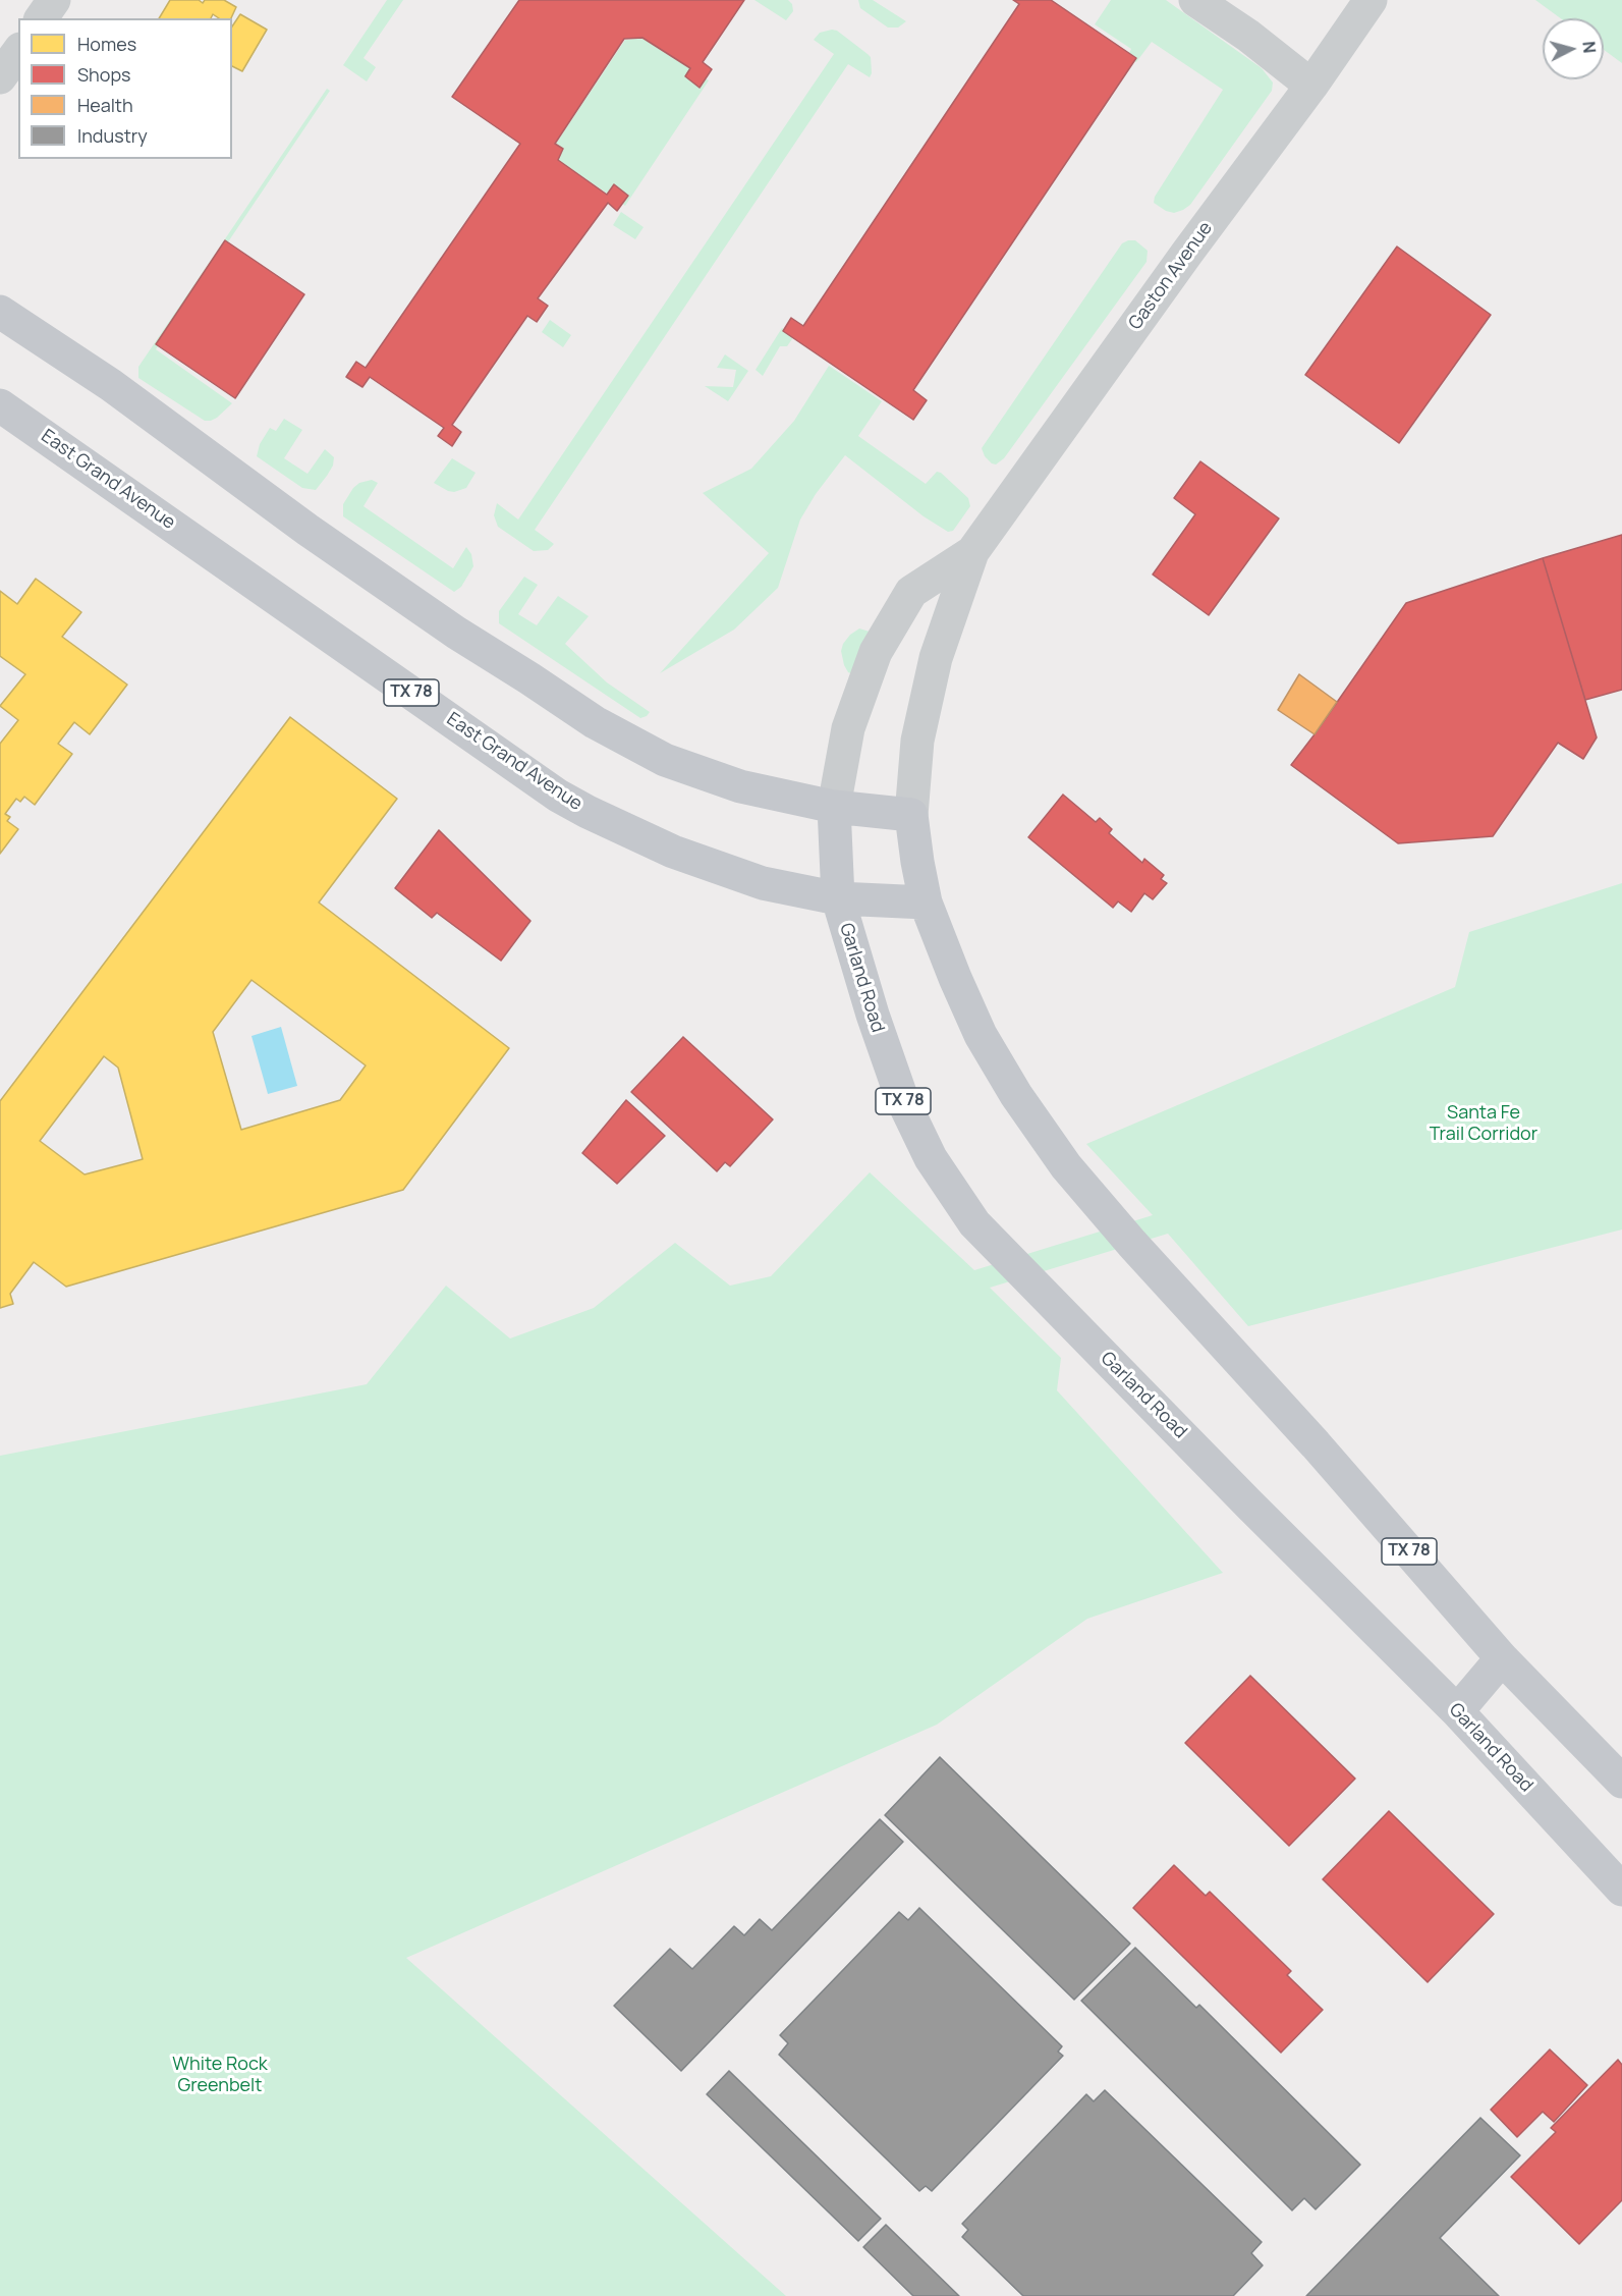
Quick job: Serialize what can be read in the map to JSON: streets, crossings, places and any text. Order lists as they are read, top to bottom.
{
  "streets": {
    "main road": ["East Grand Avenue", "TX 78", "Garland Road"],
    "street": ["Gaston Avenue"]
  },
  "crossings": [
    ["Gaston Avenue", "TX 78"],
    ["Gaston Avenue", "Garland Road"],
    ["East Grand Avenue", "TX 78"],
    ["East Grand Avenue", "Garland Road"]
  ],
  "parks": ["Santa Fe Trail Corridor", "White Rock Greenbelt"],
  "legend": [
    "Homes",
    "Shops",
    "Health",
    "Industry"
  ],
  "north": "right"
}
